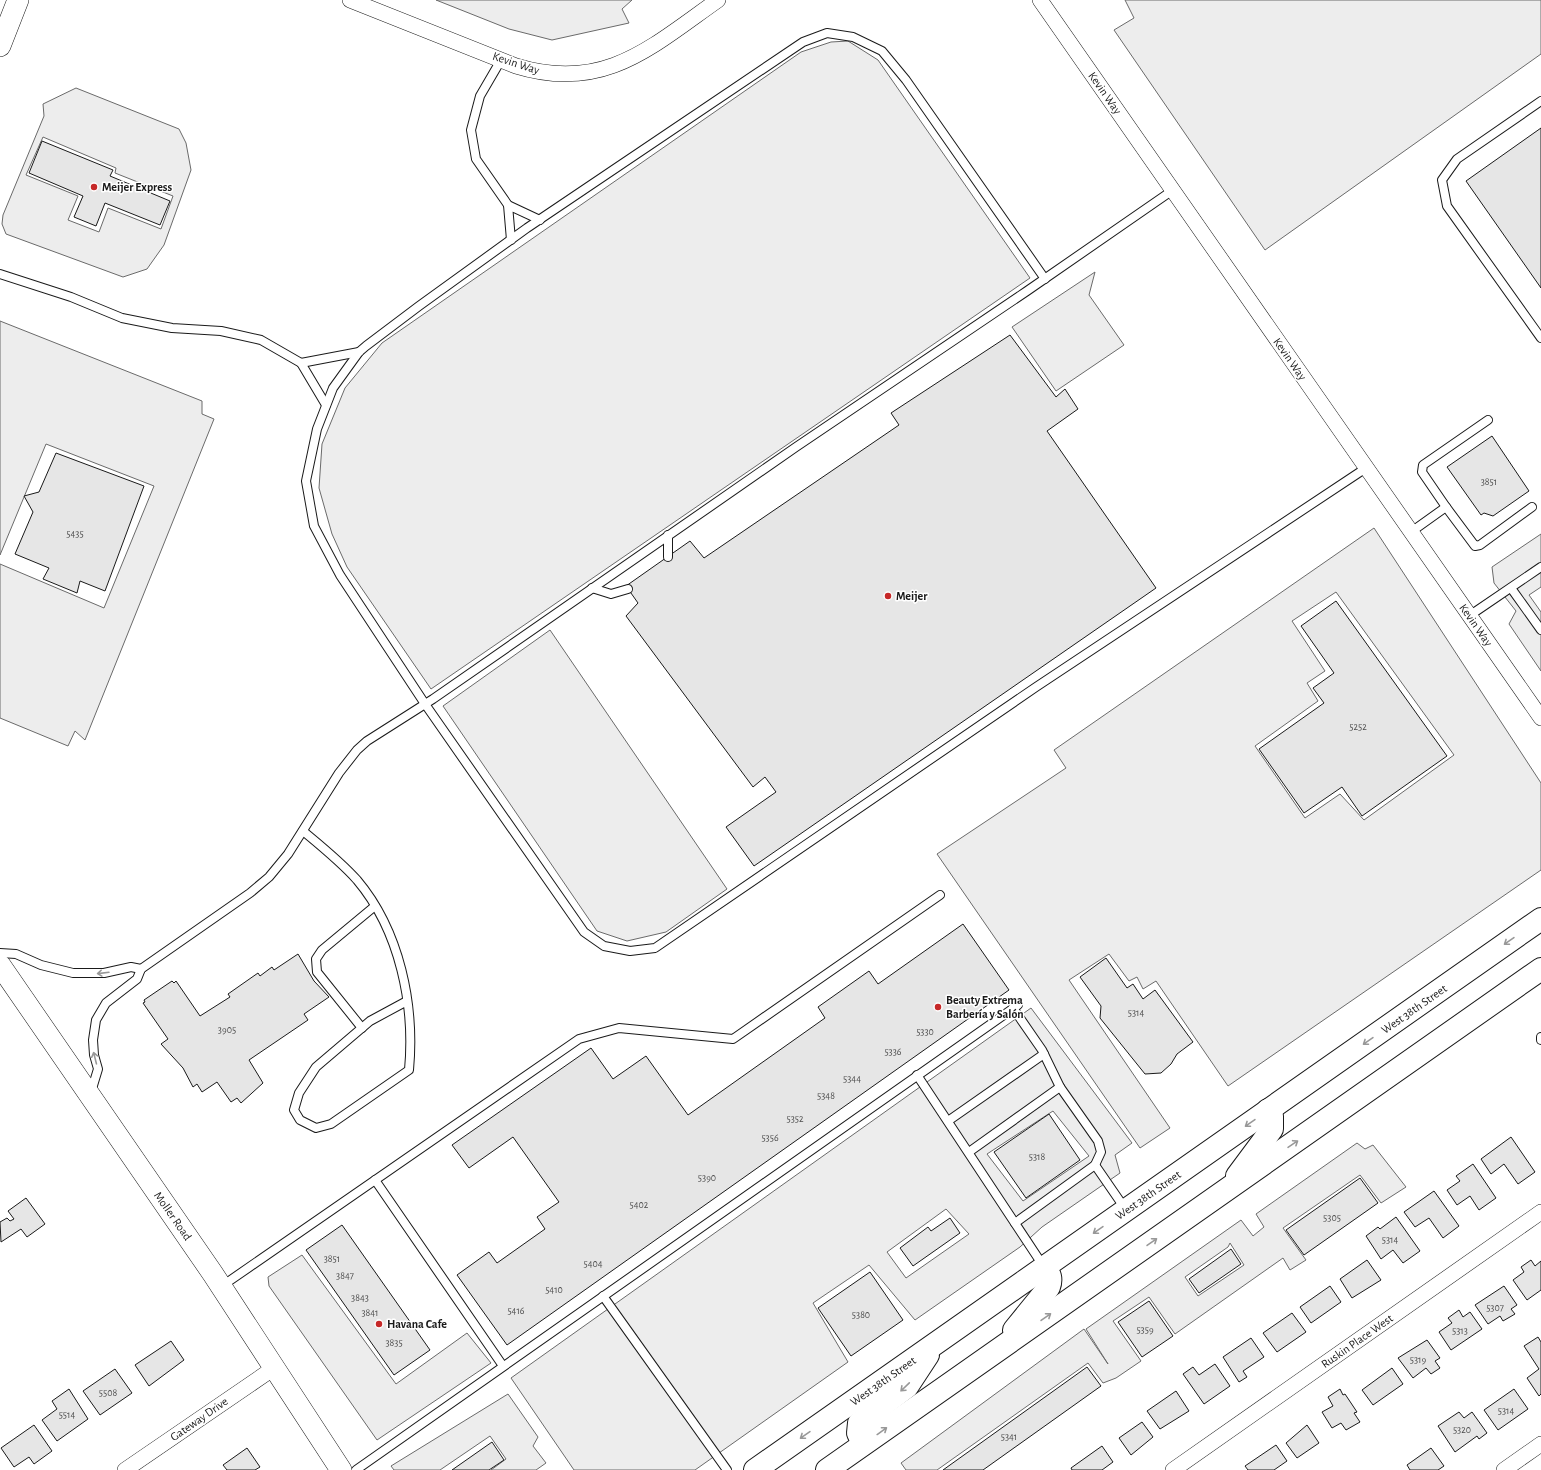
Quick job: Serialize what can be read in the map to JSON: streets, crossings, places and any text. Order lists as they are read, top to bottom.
{
  "streets": {
    "main road": ["West 38th Street", "Moller Road"],
    "street": ["Kevin Way", "Ruskin Place West", "Gateway Drive"]
  },
  "crossings": [
    ["Moller Road", "Gateway Drive"]
  ],
  "places": [
    "Meijer Express",
    "Meijer",
    "Beauty Extrema Barbería y Salón",
    "Havana Cafe"
  ],
  "house_numbers": [
    "3851",
    "5435",
    "5252",
    "5314",
    "3905",
    "5330",
    "5336",
    "5344",
    "5348",
    "5352",
    "5356",
    "5318",
    "5390",
    "5402",
    "5305",
    "5314",
    "3851",
    "5404",
    "3847",
    "5410",
    "3843",
    "5307",
    "5416",
    "3841",
    "5380",
    "5359",
    "5313",
    "3835",
    "5319",
    "5508",
    "5314",
    "5514",
    "5320",
    "5341"
  ]
}
